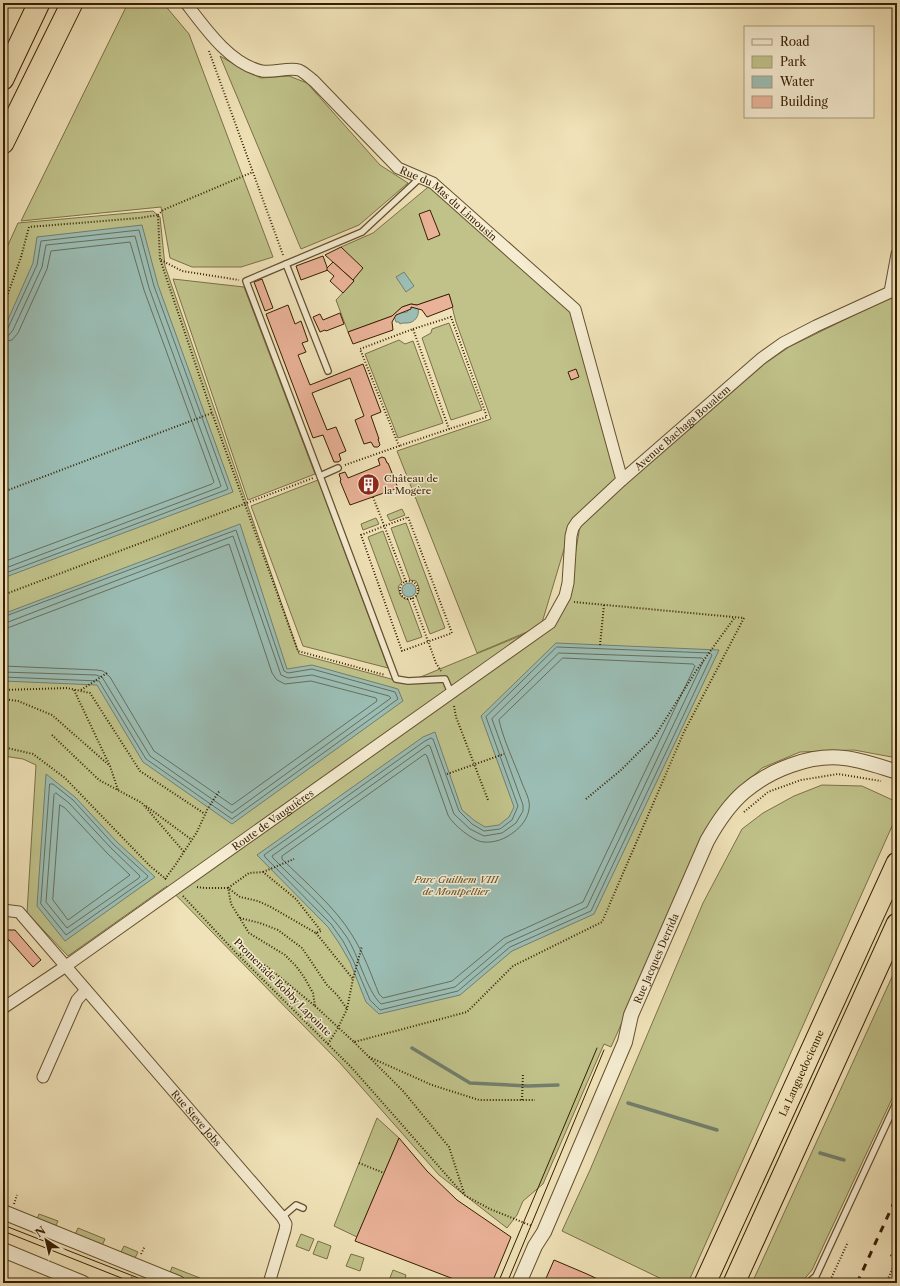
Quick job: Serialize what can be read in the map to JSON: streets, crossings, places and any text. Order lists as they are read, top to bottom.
{
  "streets": {
    "highway": ["La Languedocienne"],
    "street": [
      "Rue du Mas du Limousin",
      "Avenue Bachaga Boualem",
      "Route de Vauguières",
      "Rue Jacques Derrida",
      "Rue Steve Jobs"
    ],
    "path": ["Promenade Bobby Lapointe"]
  },
  "crossings": [
    ["Rue du Mas du Limousin", "Avenue Bachaga Boualem"],
    ["Avenue Bachaga Boualem", "Route de Vauguières"],
    ["Route de Vauguières", "Promenade Bobby Lapointe"],
    ["Route de Vauguières", "Rue Steve Jobs"],
    ["Rue Jacques Derrida", "Promenade Bobby Lapointe"]
  ],
  "parks": ["Parc Guilhem VIII de Montpellier"],
  "places": {
    "building": ["Château de la Mogère"]
  },
  "legend": [
    "Road",
    "Park",
    "Water",
    "Building"
  ],
  "north": "top left"
}
